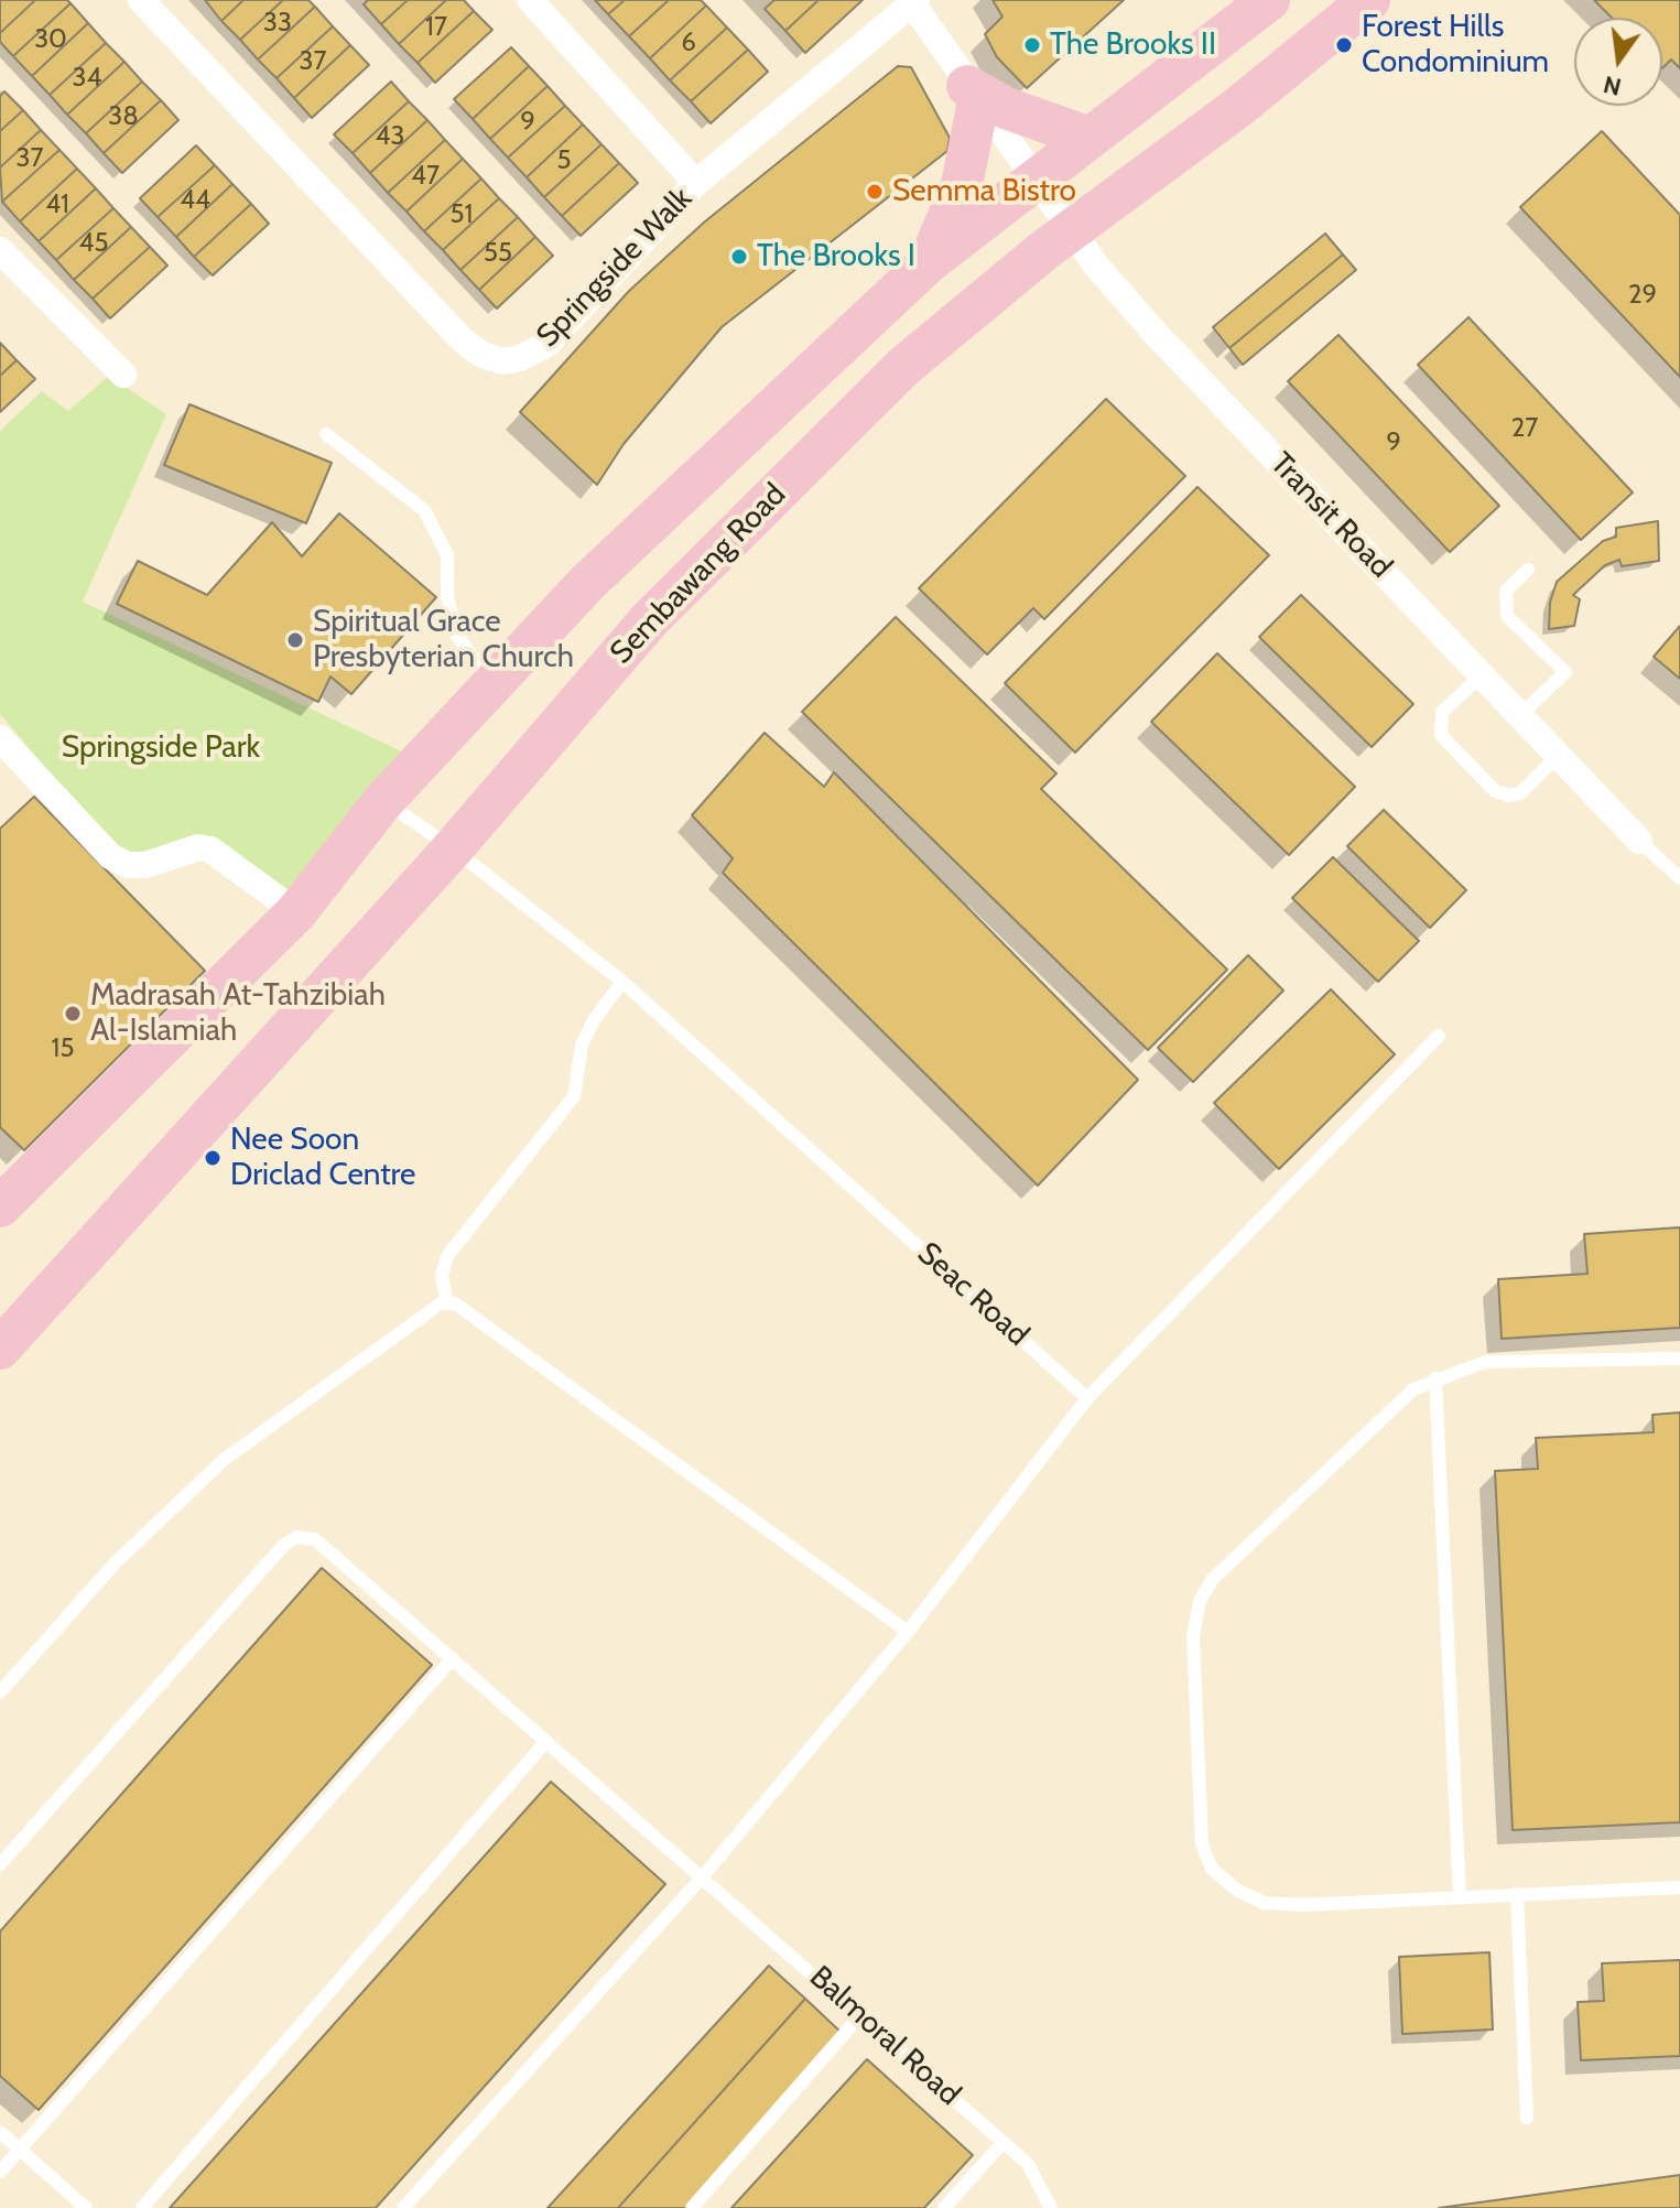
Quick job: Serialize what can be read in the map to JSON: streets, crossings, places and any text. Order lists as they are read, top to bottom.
{
  "streets": {
    "main road": ["Sembawang Road"],
    "street": ["Springside Walk", "Transit Road"],
    "lane": ["Seac Road", "Balmoral Road"]
  },
  "crossings": [
    ["Springside Walk", "Transit Road"],
    ["Transit Road", "Sembawang Road"],
    ["Sembawang Road", "Seac Road"]
  ],
  "parks": ["Springside Park"],
  "places": [
    "The Brooks II",
    "Forest Hills Condominium",
    "Semma Bistro",
    "The Brooks I",
    "Spiritual Grace Presbyterian Church",
    "Madrasah At-Tahzibiah Al-Islamiah",
    "Nee Soon Driclad Centre"
  ],
  "house_numbers": [
    "33",
    "17",
    "30",
    "6",
    "37",
    "34",
    "38",
    "9",
    "43",
    "37",
    "5",
    "47",
    "44",
    "41",
    "51",
    "45",
    "55",
    "29",
    "27",
    "9",
    "15"
  ],
  "north": "bottom"
}
